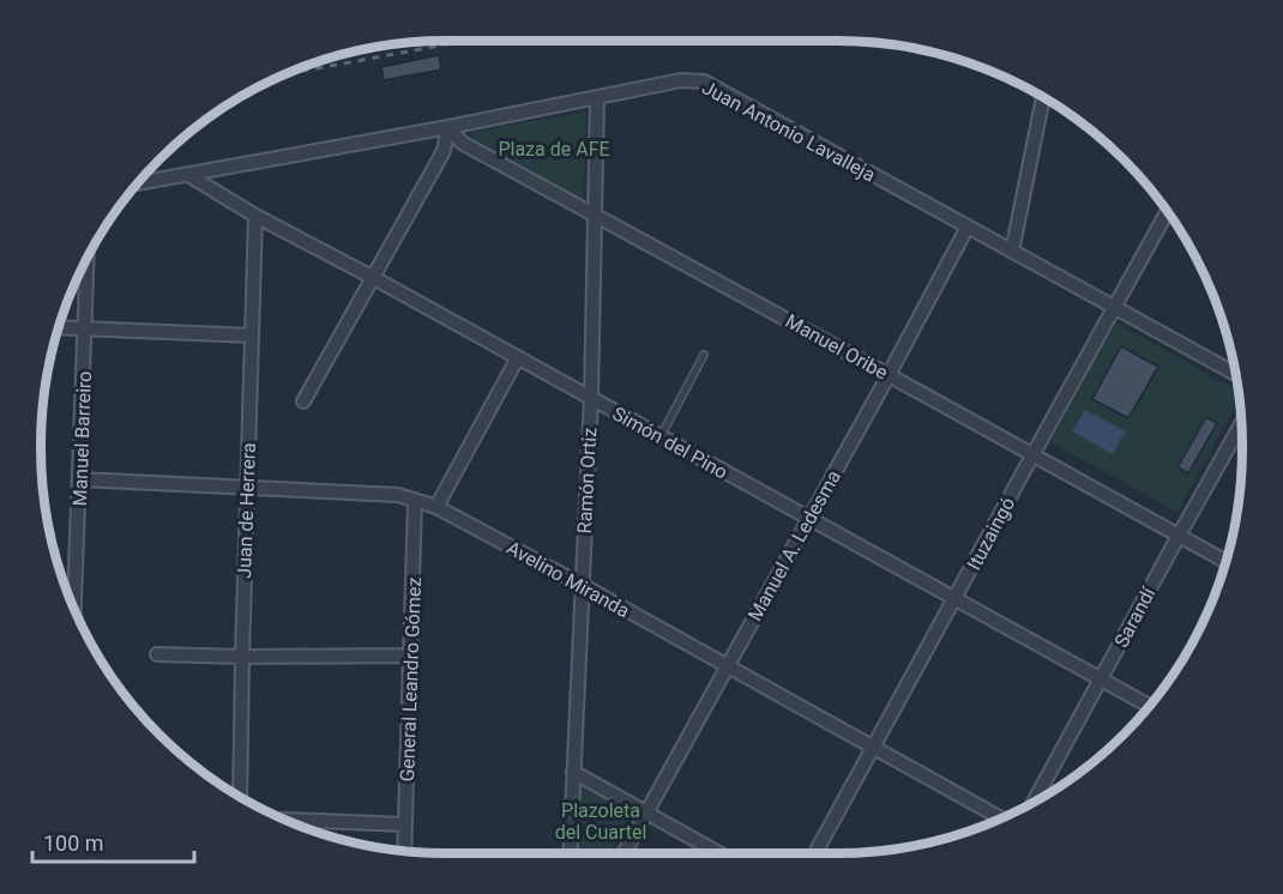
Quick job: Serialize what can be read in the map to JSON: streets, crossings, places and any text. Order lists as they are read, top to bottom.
{
  "streets": {
    "street": [
      "Juan Antonio Lavalleja",
      "Manuel Oribe",
      "Manuel Barreiro",
      "Simón del Pino",
      "Ramón Ortiz",
      "Juan de Herrera",
      "Ituzaingó",
      "Manuel A. Ledesma",
      "Avelino Miranda",
      "Sarandí",
      "General Leandro Gómez"
    ]
  },
  "crossings": [
    ["Juan Antonio Lavalleja", "Manuel Oribe"],
    ["Juan Antonio Lavalleja", "Simón del Pino"],
    ["Juan Antonio Lavalleja", "Ramón Ortiz"],
    ["Juan Antonio Lavalleja", "Ituzaingó"],
    ["Juan Antonio Lavalleja", "Manuel A. Ledesma"],
    ["Manuel Oribe", "Ramón Ortiz"],
    ["Manuel Oribe", "Ituzaingó"],
    ["Manuel Oribe", "Manuel A. Ledesma"],
    ["Manuel Oribe", "Sarandí"],
    ["Manuel Barreiro", "Avelino Miranda"],
    ["Simón del Pino", "Ramón Ortiz"],
    ["Simón del Pino", "Juan de Herrera"],
    ["Simón del Pino", "Ituzaingó"],
    ["Simón del Pino", "Manuel A. Ledesma"],
    ["Simón del Pino", "Sarandí"],
    ["Ramón Ortiz", "Avelino Miranda"],
    ["Juan de Herrera", "Avelino Miranda"],
    ["Ituzaingó", "Avelino Miranda"],
    ["Manuel A. Ledesma", "Avelino Miranda"],
    ["Avelino Miranda", "General Leandro Gómez"]
  ],
  "parks": ["Plaza de AFE", "Plazoleta del Cuartel"],
  "scale_bar": "100 m"
}
